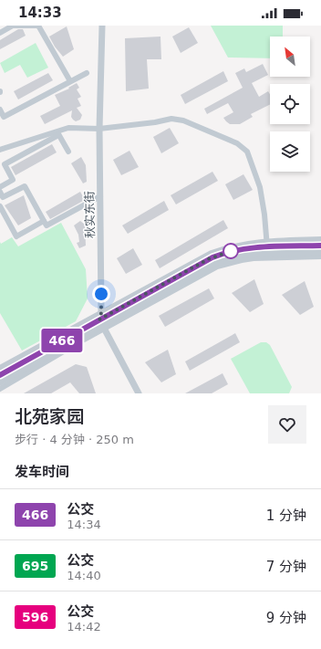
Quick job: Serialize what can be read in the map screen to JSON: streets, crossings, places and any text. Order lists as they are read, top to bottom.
{
  "streets": {
    "street": ["秋实东街"]
  },
  "lines": ["bus line 466"],
  "north": "top left",
  "page": {
    "status": "14:33",
    "on_map": "466",
    "heading": [
      ["北苑家园", "步行 · 4 分钟 · 250 m"],
      "发车时间"
    ],
    "list": [
      {
        "mark": "466",
        "name": "公交",
        "note": "14:34",
        "value": "1 分钟"
      },
      {
        "mark": "695",
        "name": "公交",
        "note": "14:40",
        "value": "7 分钟"
      },
      {
        "mark": "596",
        "name": "公交",
        "note": "14:42",
        "value": "9 分钟"
      }
    ]
  }
}
